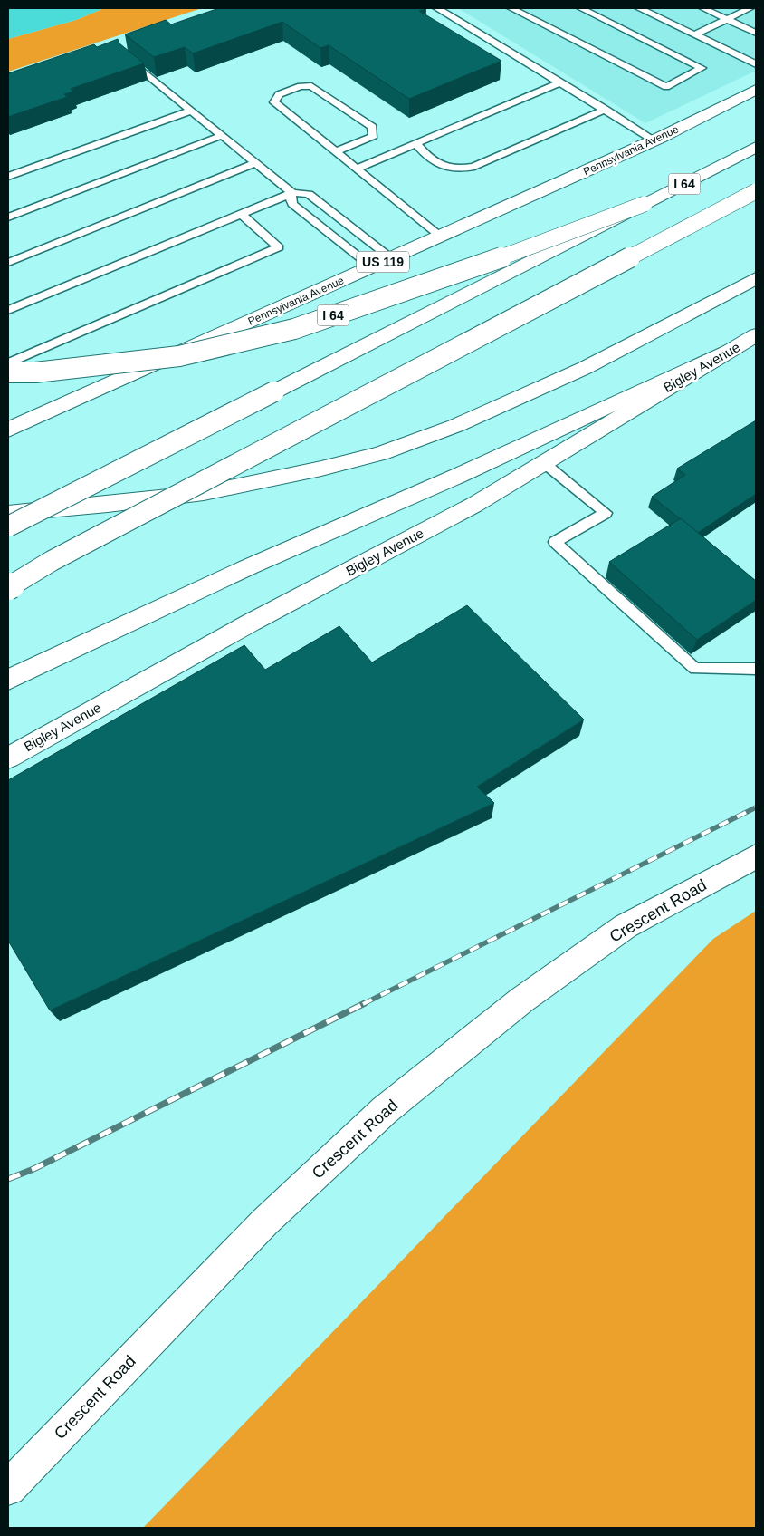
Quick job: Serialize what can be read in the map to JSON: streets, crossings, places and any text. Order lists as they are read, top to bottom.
{
  "streets": {
    "main road": [
      "Pennsylvania Avenue",
      "I 64",
      "US 119",
      "Bigley Avenue",
      "Crescent Road"
    ]
  }
}
